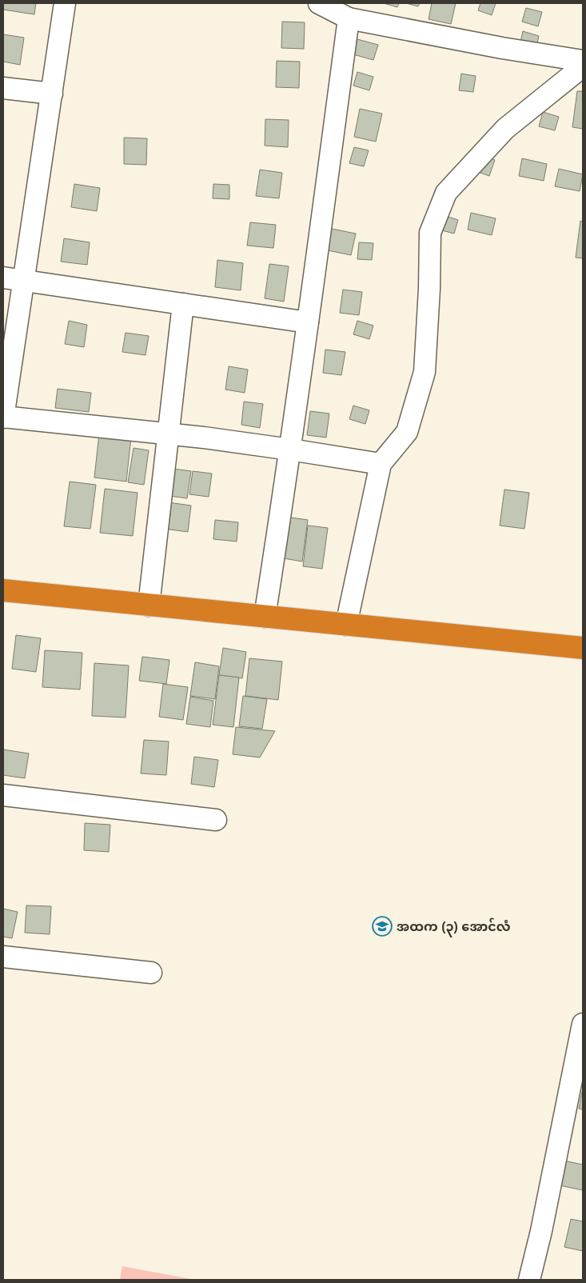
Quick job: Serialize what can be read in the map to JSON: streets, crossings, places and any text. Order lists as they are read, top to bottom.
{
  "places": {
    "school or university": ["အထက (၃) အောင်လံ"]
  }
}
